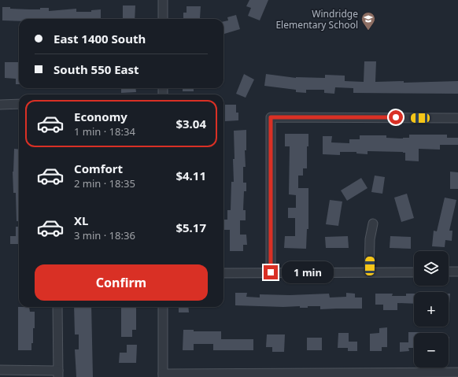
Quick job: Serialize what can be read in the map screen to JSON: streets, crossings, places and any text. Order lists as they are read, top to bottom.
{
  "places": {
    "school or university": ["Windridge Elementary School"]
  },
  "page": {
    "banner": ["East 1400 South", "South 550 East"],
    "list": [
      {
        "name": "Economy",
        "note": "1 min · 18:34",
        "value": "$3.04"
      },
      {
        "name": "Comfort",
        "note": "2 min · 18:35",
        "value": "$4.11"
      },
      {
        "name": "XL",
        "note": "3 min · 18:36",
        "value": "$5.17"
      }
    ],
    "map_buttons": ["+", "−"],
    "buttons": "Confirm",
    "bubble": "1 min"
  }
}
